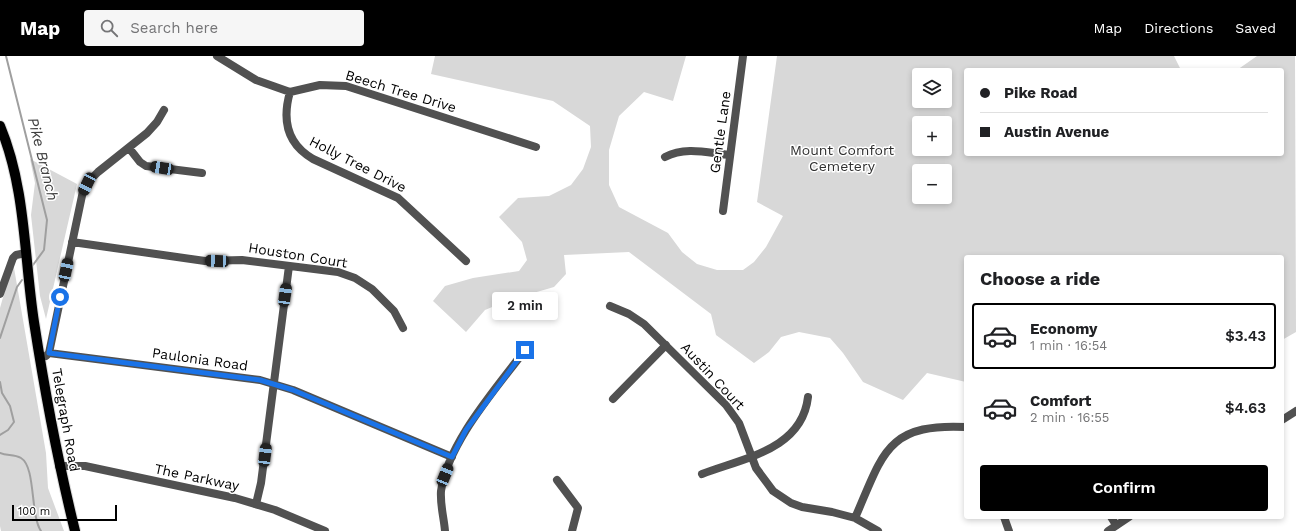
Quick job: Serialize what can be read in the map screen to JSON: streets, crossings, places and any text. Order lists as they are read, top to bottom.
{
  "streets": {
    "main road": ["Telegraph Road"],
    "street": [
      "Beech Tree Drive",
      "Gentle Lane",
      "Holly Tree Drive",
      "Houston Court",
      "Paulonia Road",
      "Austin Court",
      "The Parkway"
    ]
  },
  "crossings": [
    ["Beech Tree Drive", "Holly Tree Drive"],
    ["Telegraph Road", "The Parkway"]
  ],
  "water": ["Pike Branch"],
  "parks": ["Mount Comfort Cemetery"],
  "scale_bar": "100 m",
  "page": {
    "header": "Map",
    "search": "Search here",
    "nav": ["Map", "Directions", "Saved"],
    "map_buttons": ["+", "−"],
    "banner": ["Pike Road", "Austin Avenue"],
    "heading": "Choose a ride",
    "bubble": "2 min",
    "list": [
      {
        "name": "Economy",
        "note": "1 min · 16:54",
        "value": "$3.43"
      },
      {
        "name": "Comfort",
        "note": "2 min · 16:55",
        "value": "$4.63"
      }
    ],
    "buttons": "Confirm",
    "scale": "100 m"
  }
}
